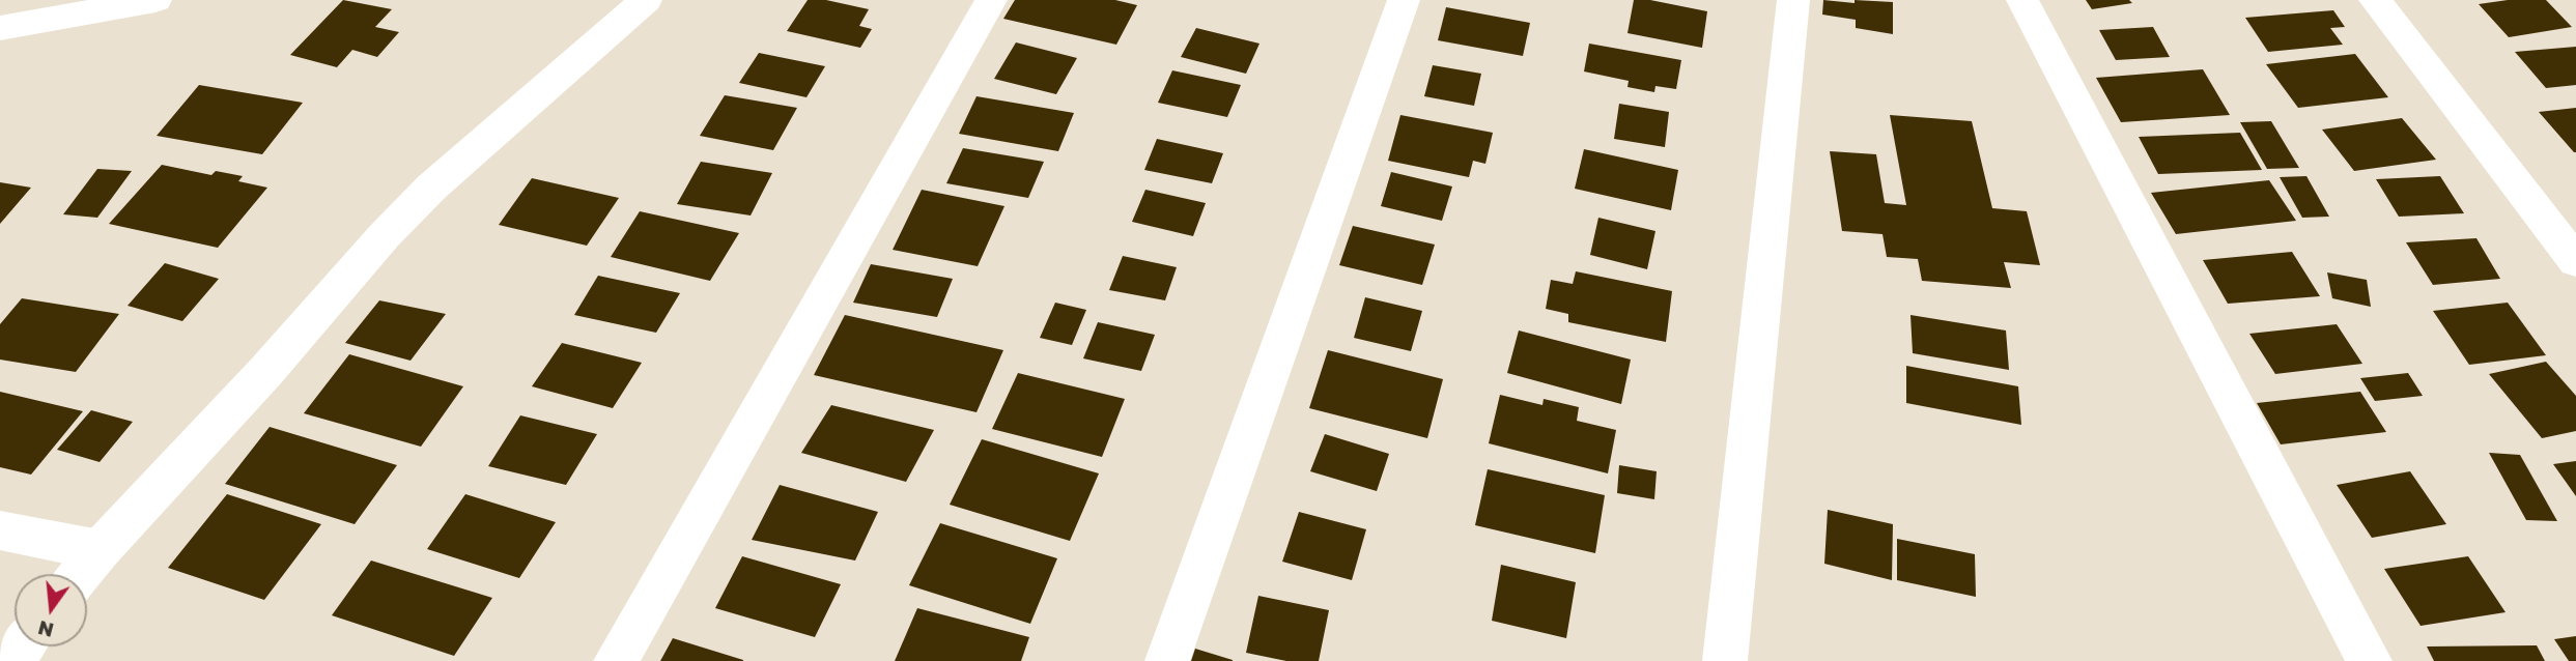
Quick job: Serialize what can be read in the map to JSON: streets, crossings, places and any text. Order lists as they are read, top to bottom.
{
  "north": "bottom"
}
